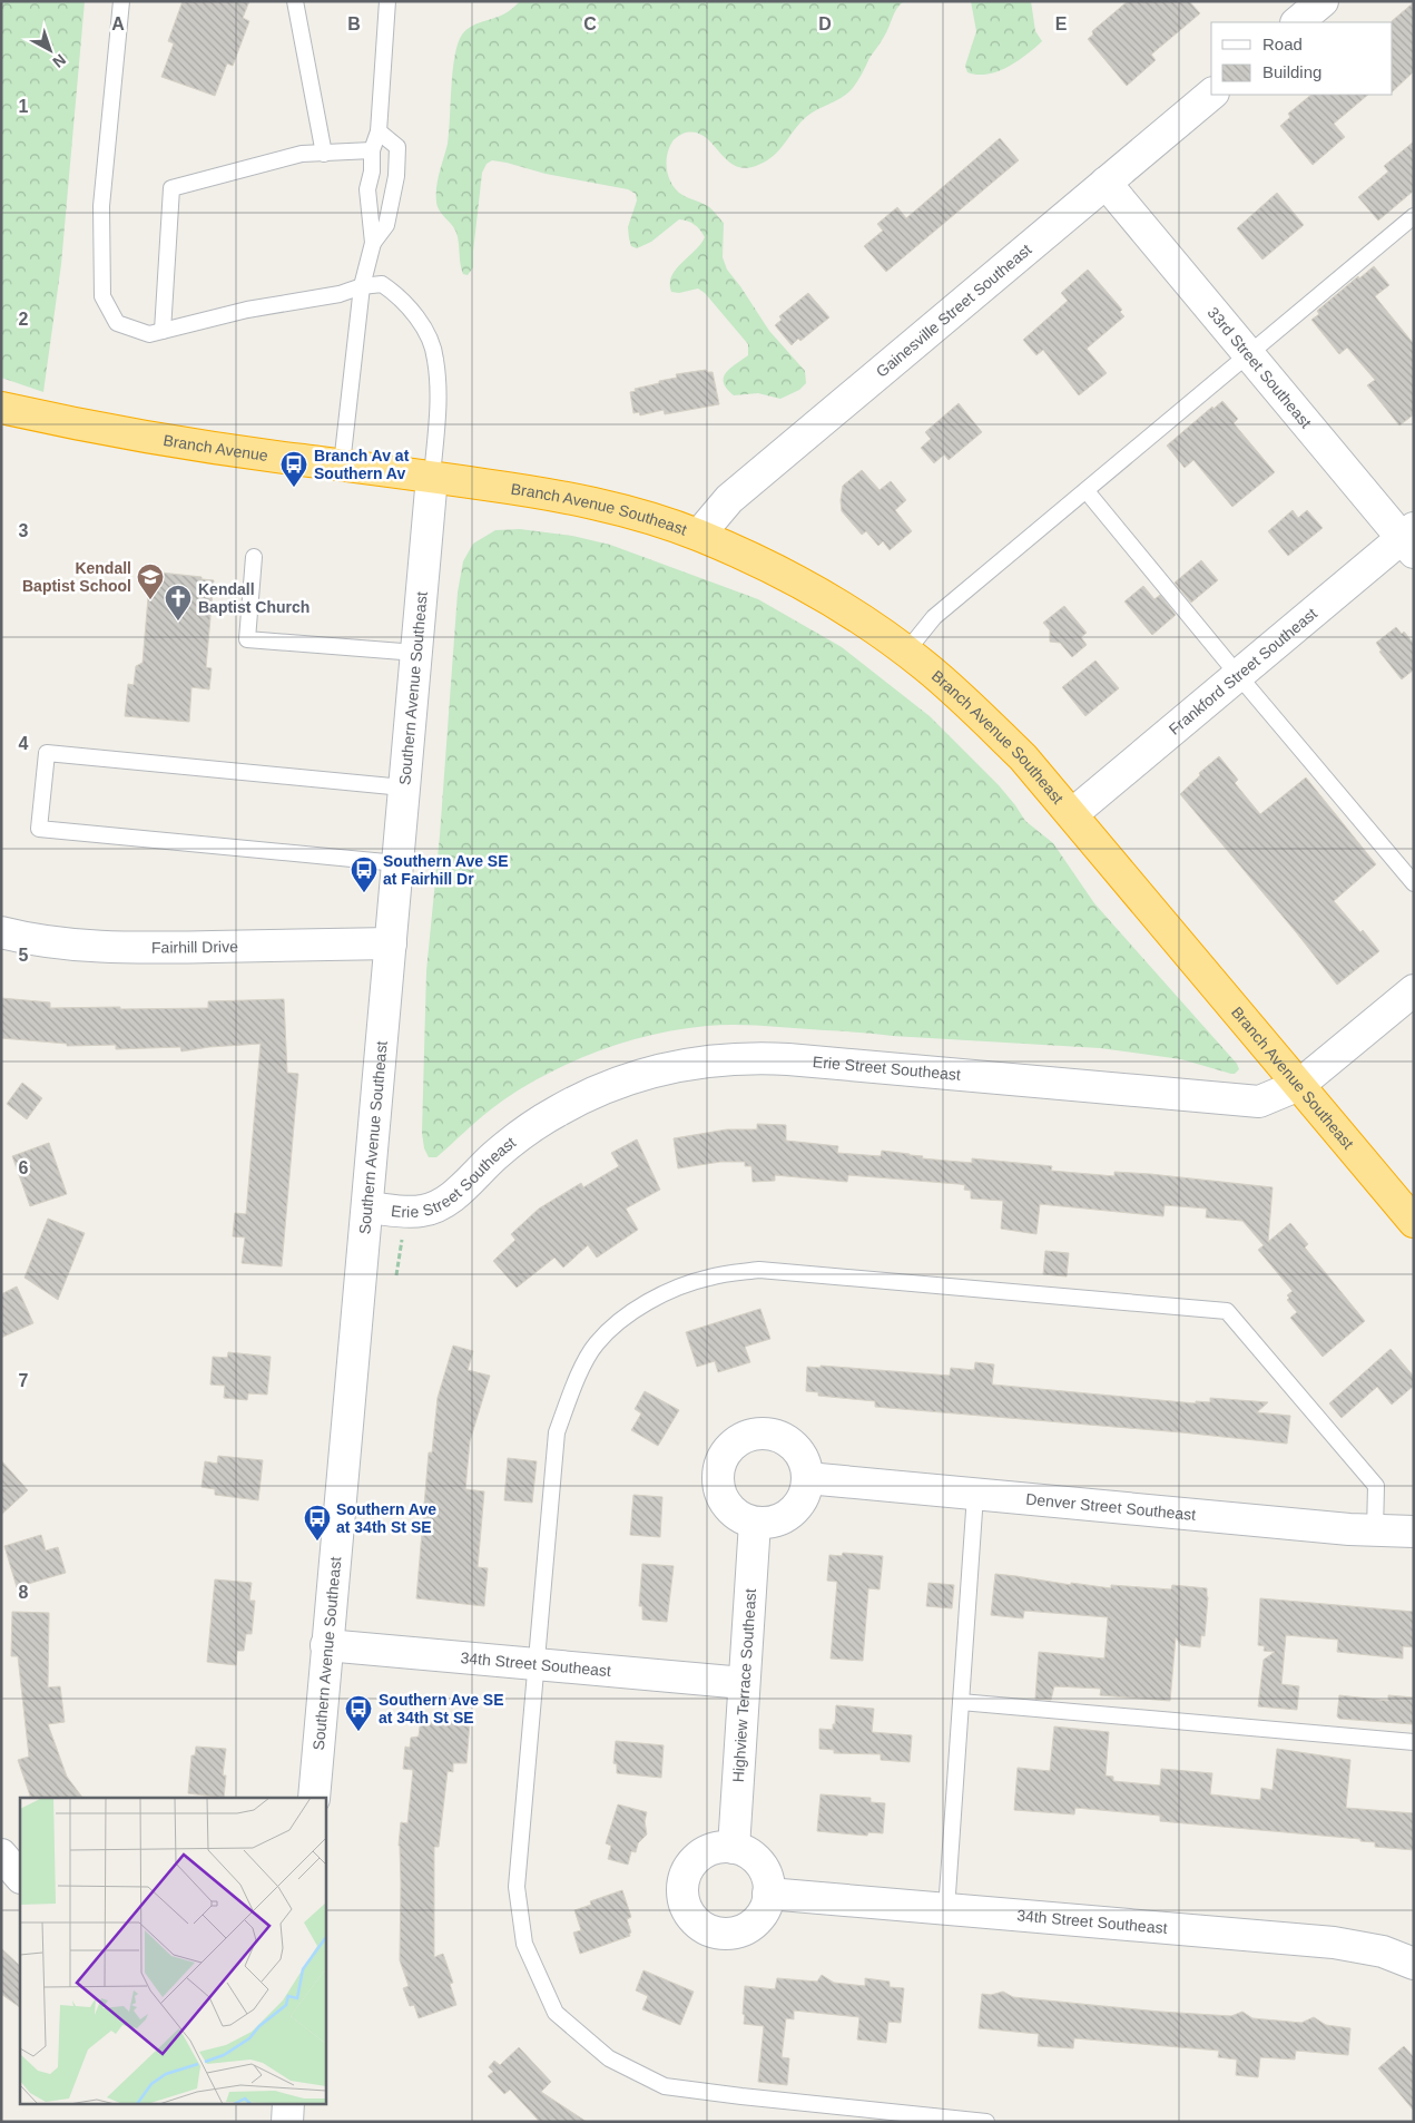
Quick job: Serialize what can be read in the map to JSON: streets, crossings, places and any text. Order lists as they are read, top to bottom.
{
  "streets": {
    "highway": ["Branch Avenue", "Branch Avenue Southeast"],
    "street": [
      "Gainesville Street Southeast",
      "33rd Street Southeast",
      "Frankford Street Southeast",
      "Southern Avenue Southeast",
      "Fairhill Drive",
      "Erie Street Southeast",
      "Denver Street Southeast",
      "34th Street Southeast",
      "Highview Terrace Southeast"
    ]
  },
  "crossings": [
    ["Gainesville Street Southeast", "33rd Street Southeast"],
    ["Gainesville Street Southeast", "Branch Avenue Southeast"],
    ["33rd Street Southeast", "Frankford Street Southeast"],
    ["Branch Avenue", "Branch Avenue Southeast"],
    ["Branch Avenue", "Southern Avenue Southeast"],
    ["Branch Avenue Southeast", "Frankford Street Southeast"],
    ["Branch Avenue Southeast", "Southern Avenue Southeast"],
    ["Branch Avenue Southeast", "Erie Street Southeast"],
    ["Southern Avenue Southeast", "Fairhill Drive"],
    ["Southern Avenue Southeast", "Erie Street Southeast"],
    ["Southern Avenue Southeast", "34th Street Southeast"],
    ["Denver Street Southeast", "Highview Terrace Southeast"],
    ["34th Street Southeast", "Highview Terrace Southeast"]
  ],
  "places": {
    "bus stop": [
      "Branch Av at Southern Av",
      "Southern Ave SE at Fairhill Dr",
      "Southern Ave at 34th St SE",
      "Southern Ave SE at 34th St SE"
    ],
    "school or university": ["Kendall Baptist School"],
    "church": ["Kendall Baptist Church"]
  },
  "legend": ["Road", "Building"],
  "north": "bottom right",
  "grid": {
    "columns": [
      "A",
      "B",
      "C",
      "D",
      "E"
    ],
    "rows": [
      "1",
      "2",
      "3",
      "4",
      "5",
      "6",
      "7",
      "8"
    ]
  }
}
